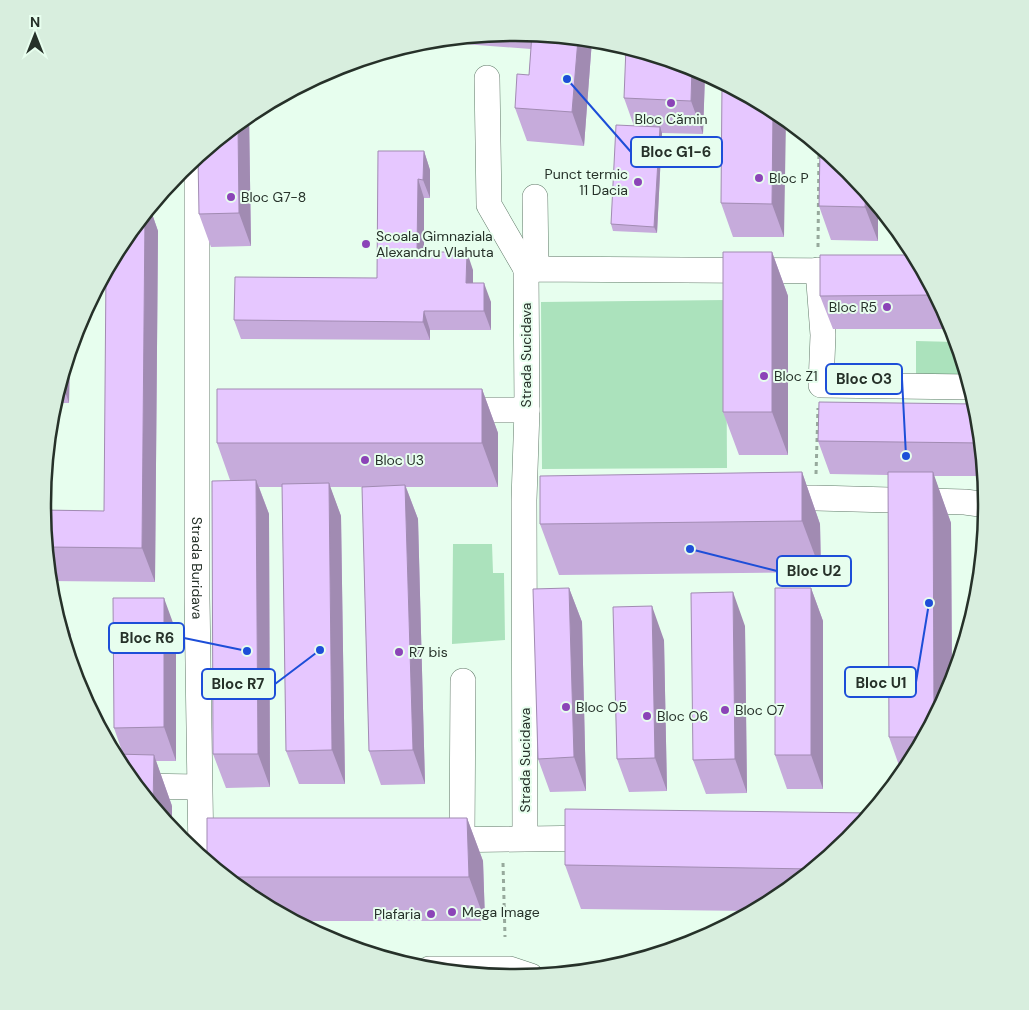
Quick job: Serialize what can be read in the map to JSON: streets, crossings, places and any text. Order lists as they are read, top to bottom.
{
  "streets": {
    "street": ["Strada Sucidava", "Strada Buridava"]
  },
  "places": [
    "Bloc G1-6",
    "Bloc Cămin",
    "Bloc P",
    "Punct termic 11 Dacia",
    "Bloc G7-8",
    "Scoala Gimnaziala Alexandru Vlahuta",
    "Bloc R5",
    "Bloc Z1",
    "Bloc O3",
    "Bloc U3",
    "Bloc U2",
    "Bloc U1",
    "Bloc R7",
    "Bloc R6",
    "R7 bis",
    "Bloc O5",
    "Bloc O7",
    "Bloc O6",
    "Mega Image",
    "Plafaria"
  ],
  "north": "top"
}
